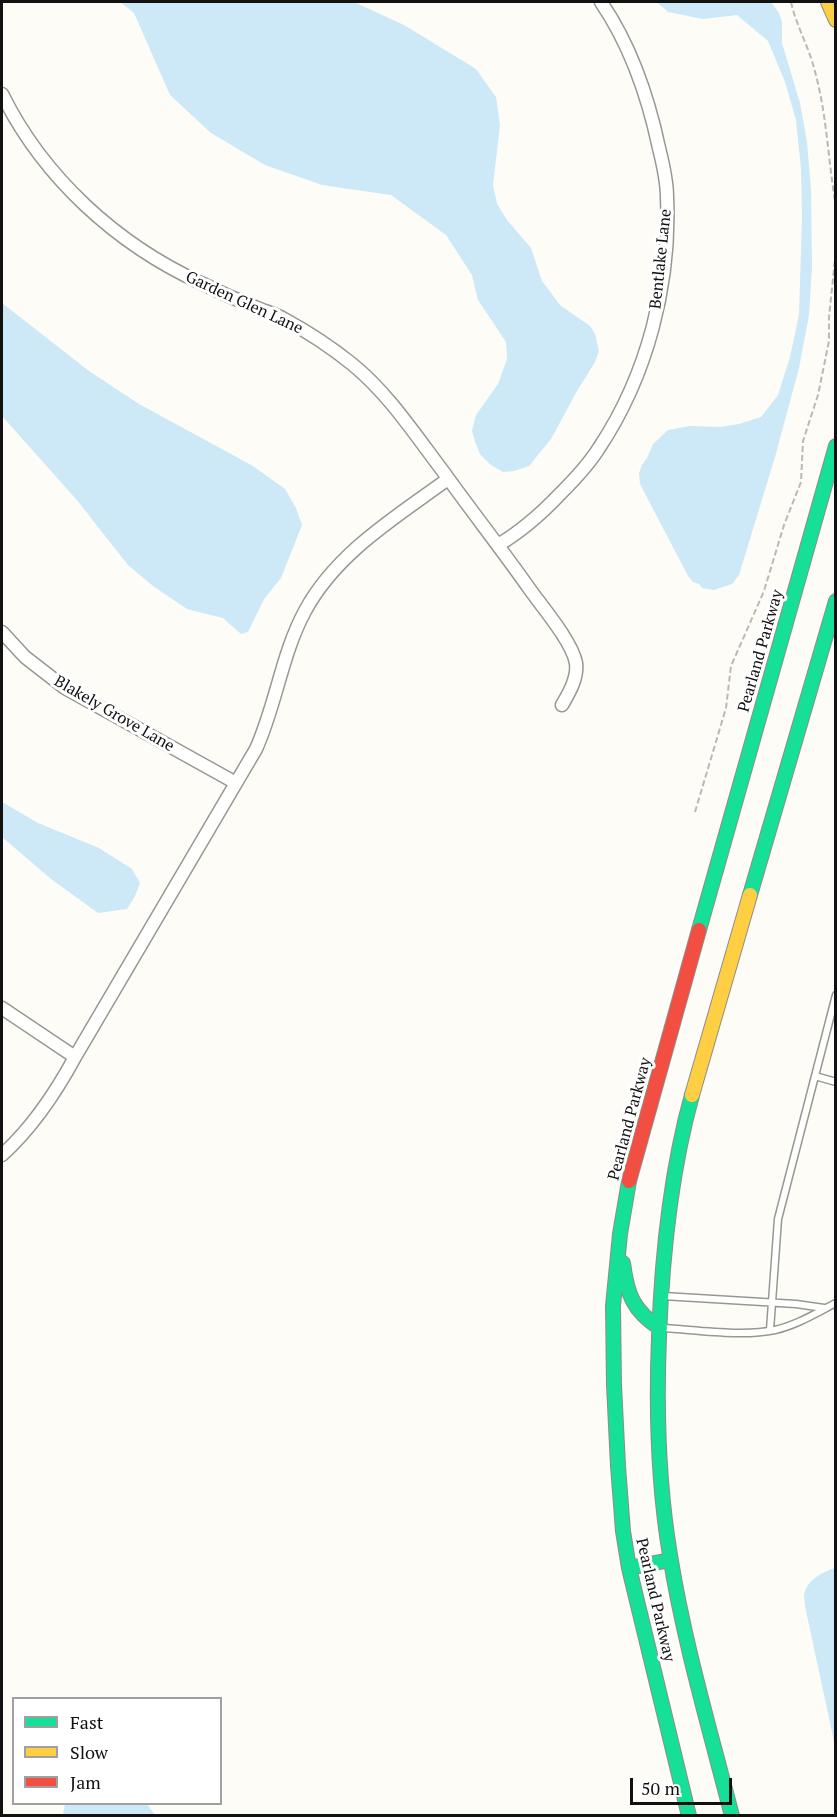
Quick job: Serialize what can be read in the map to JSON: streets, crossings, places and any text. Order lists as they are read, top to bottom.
{
  "streets": {
    "main road": ["Pearland Parkway"],
    "street": ["Bentlake Lane", "Garden Glen Lane", "Blakely Grove Lane"]
  },
  "crossings": [
    ["Bentlake Lane", "Garden Glen Lane"]
  ],
  "legend": ["Fast", "Slow", "Jam"],
  "scale_bar": "50 m"
}
